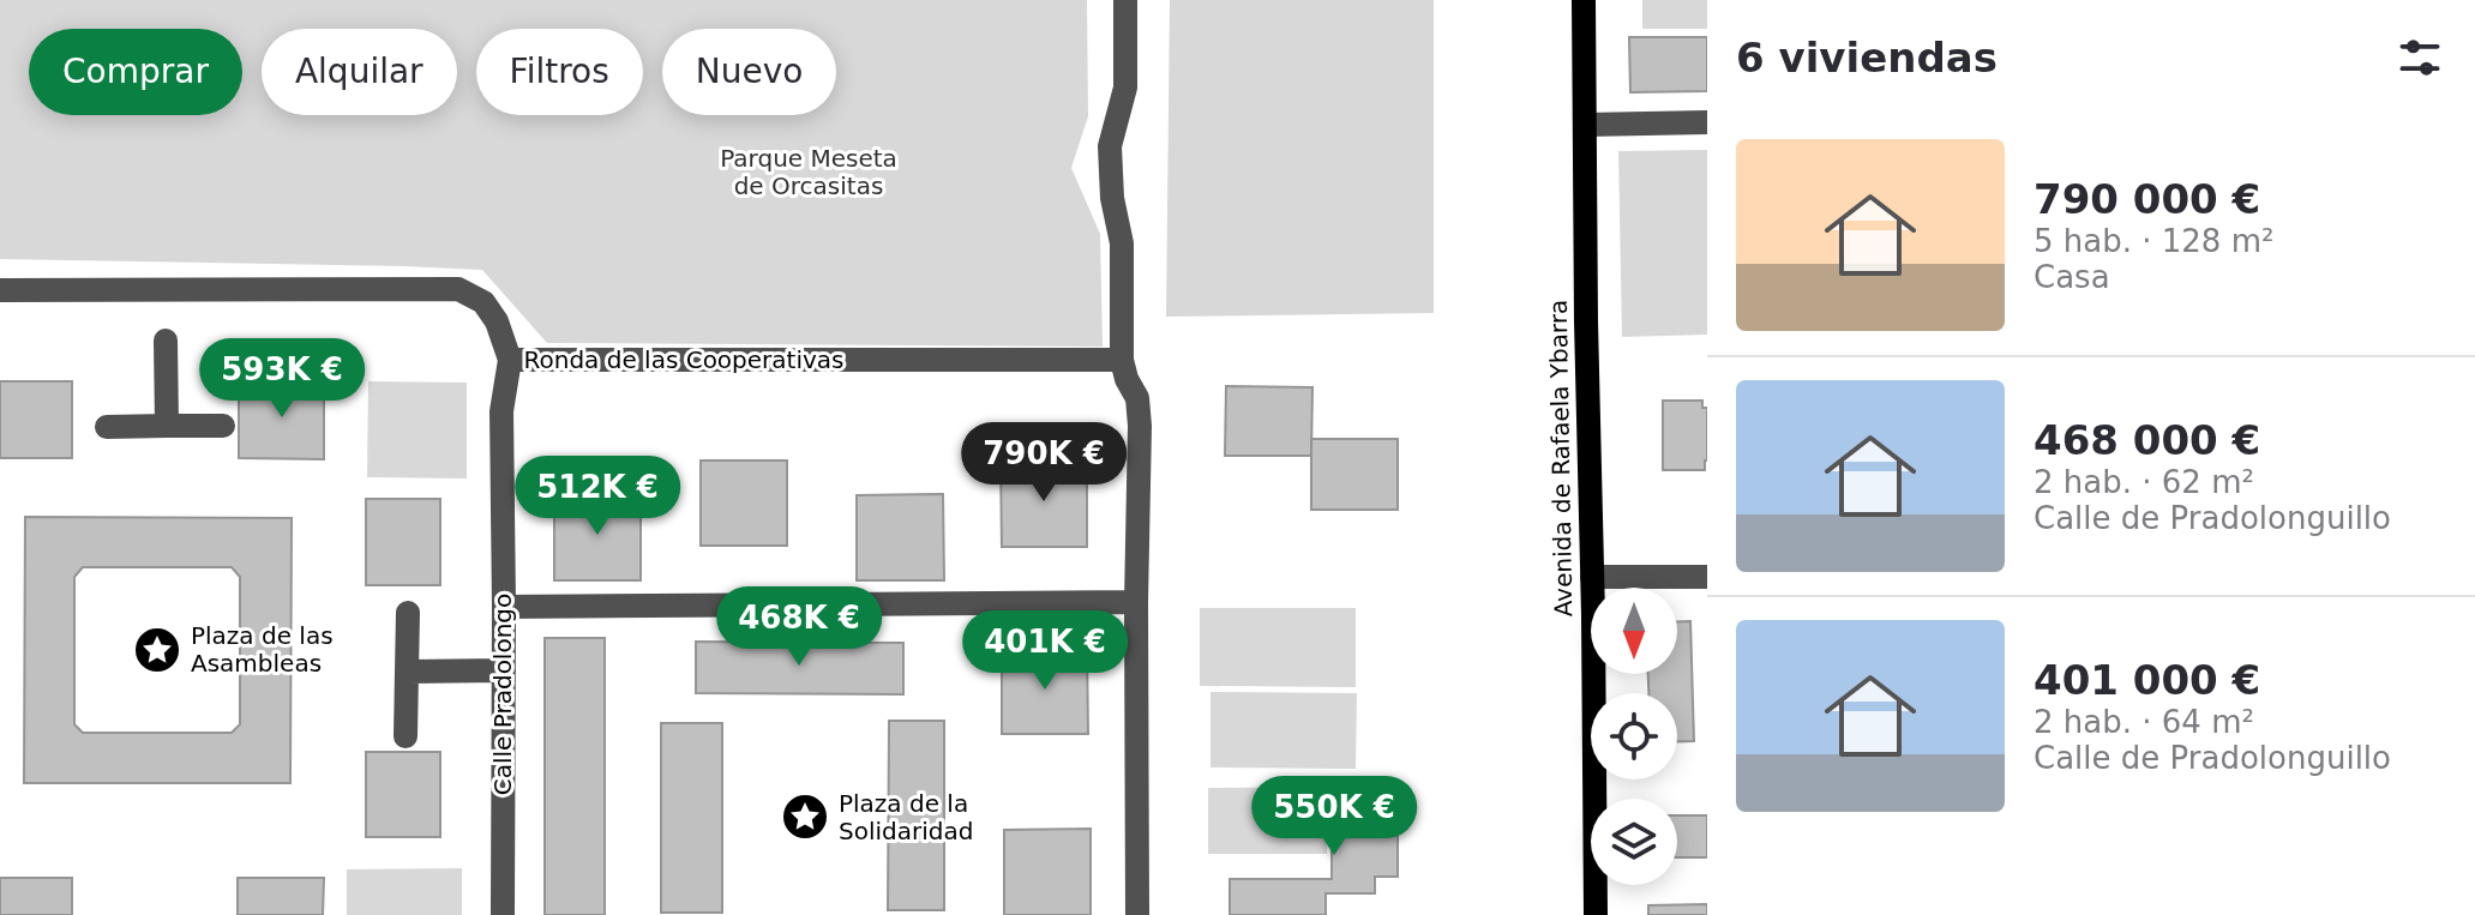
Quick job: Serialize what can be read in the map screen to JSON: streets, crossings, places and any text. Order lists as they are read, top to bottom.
{
  "streets": {
    "main road": ["Avenida de Rafaela Ybarra"],
    "street": ["Ronda de las Cooperativas", "Calle Pradolongo"]
  },
  "crossings": [
    ["Ronda de las Cooperativas", "Calle Pradolongo"]
  ],
  "parks": ["Parque Meseta de Orcasitas"],
  "places": {
    "place": ["Plaza de las Asambleas", "Plaza de la Solidaridad"]
  },
  "north": "bottom",
  "page": {
    "heading": "6 viviendas",
    "chip": [
      "Comprar",
      "Alquilar",
      "Filtros",
      "Nuevo"
    ],
    "list": [
      {
        "name": "790 000 €",
        "note": "5 hab. · 128 m² · Casa"
      },
      {
        "name": "468 000 €",
        "note": "2 hab. · 62 m² · Calle de Pradolonguillo"
      },
      {
        "name": "401 000 €",
        "note": "2 hab. · 64 m² · Calle de Pradolonguillo"
      }
    ],
    "price": [
      "593K €",
      "790K €",
      "512K €",
      "468K €",
      "401K €",
      "550K €"
    ]
  }
}
